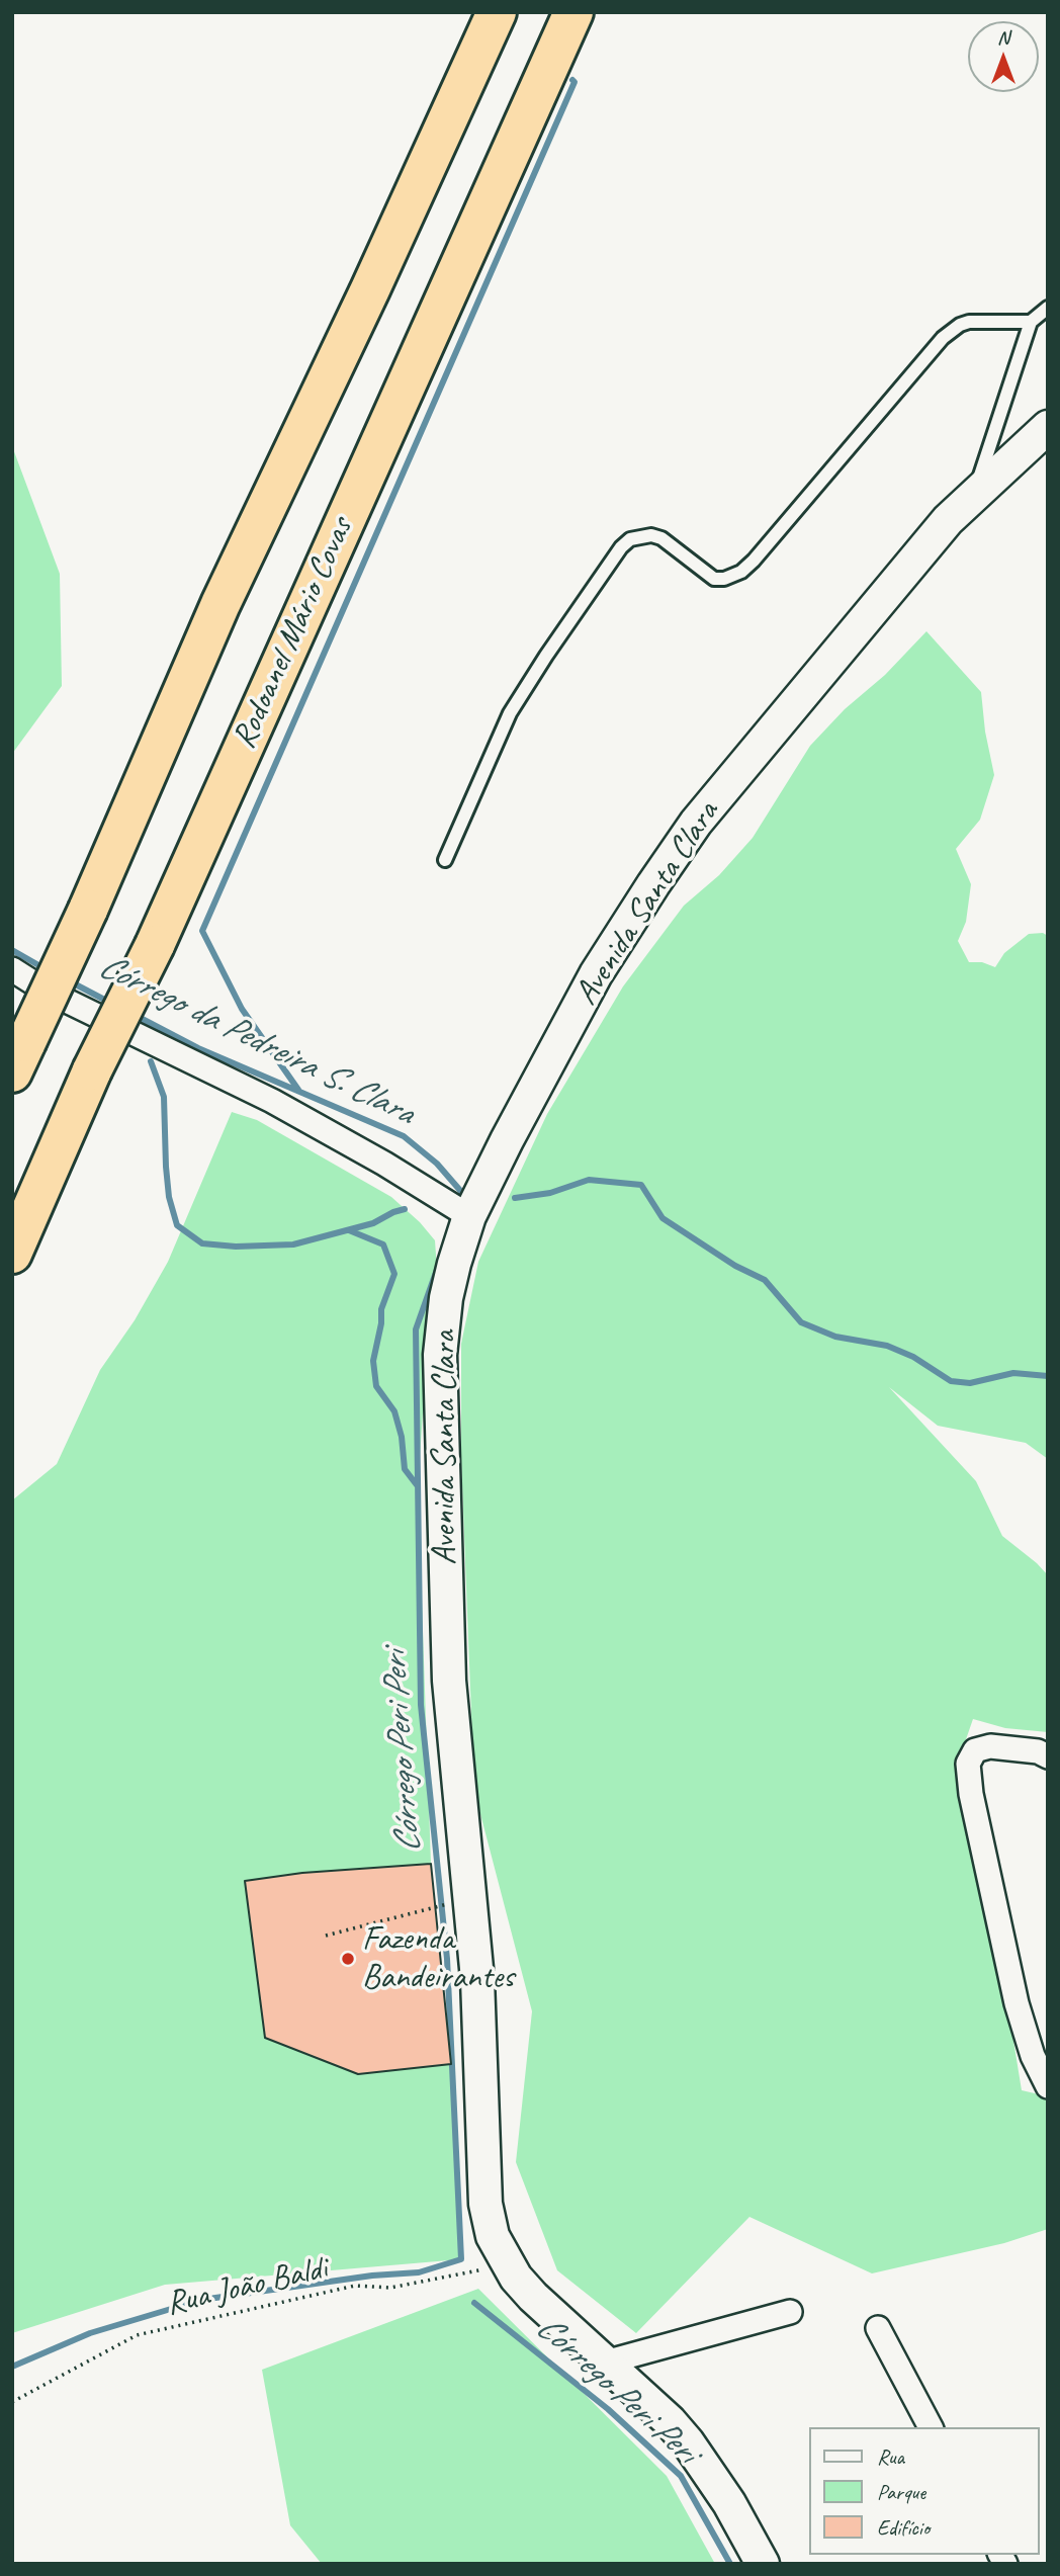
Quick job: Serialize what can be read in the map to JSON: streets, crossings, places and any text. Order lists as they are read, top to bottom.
{
  "streets": {
    "highway": ["Rodoanel Mário Covas"],
    "street": ["Avenida Santa Clara"],
    "path": ["Rua João Baldi"]
  },
  "crossings": [
    ["Avenida Santa Clara", "Rua João Baldi"]
  ],
  "water": ["Córrego da Pedreira S. Clara", "Córrego Peri Peri"],
  "places": ["Fazenda Bandeirantes"],
  "legend": ["Rua", "Parque", "Edifício"],
  "north": "top"
}
